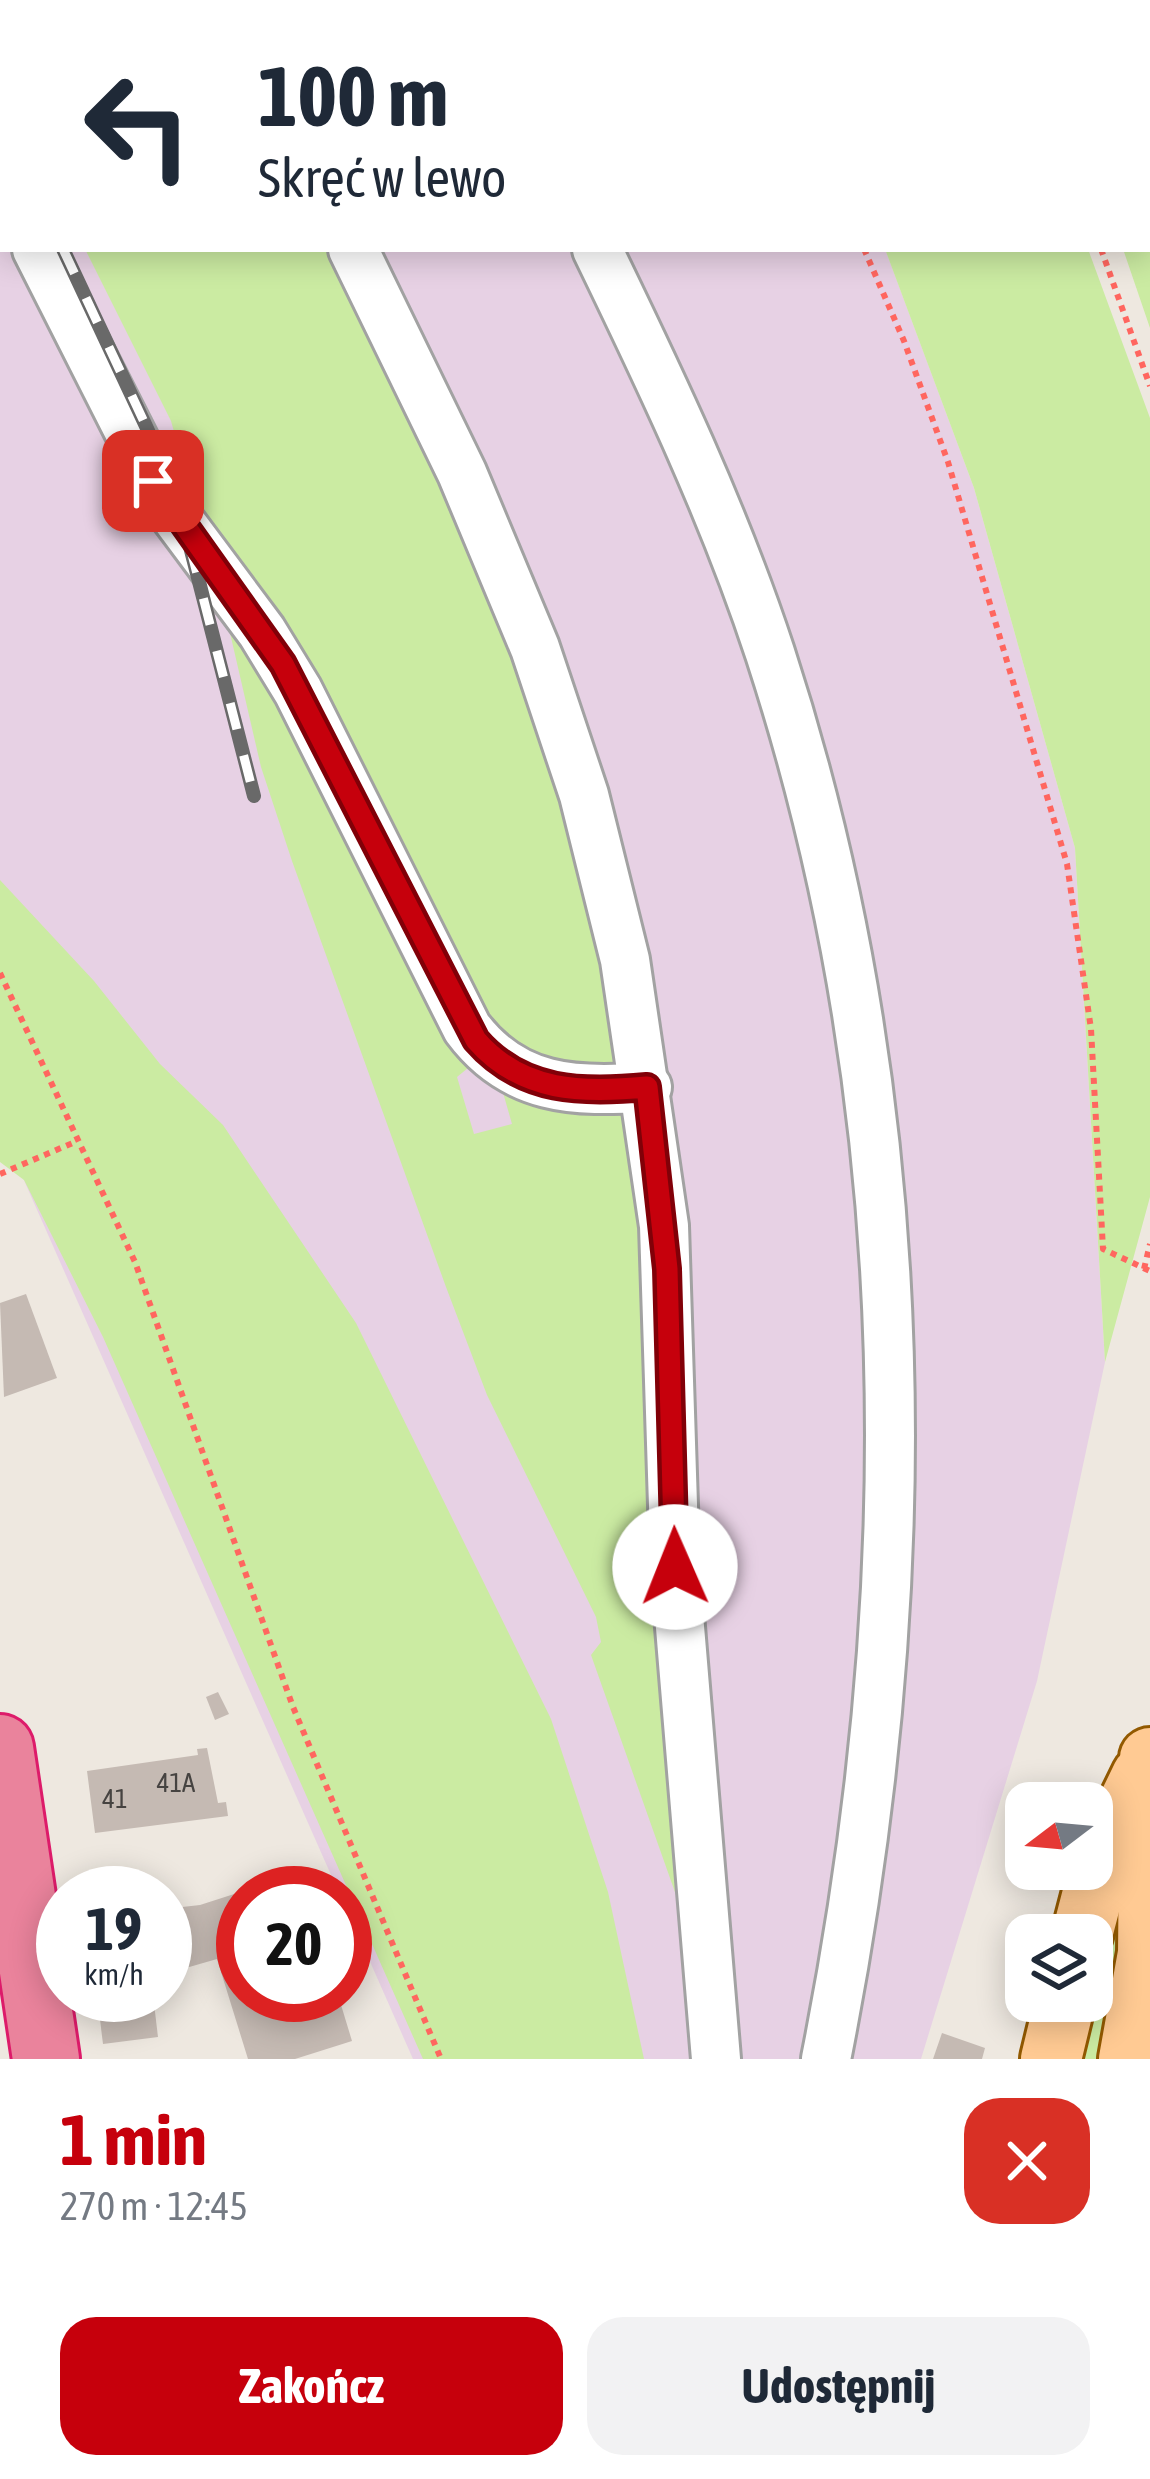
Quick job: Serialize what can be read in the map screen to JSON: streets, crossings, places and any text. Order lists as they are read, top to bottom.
{
  "house_numbers": ["41A", "41"],
  "north": "left",
  "page": {
    "turn": ["100 m", "Skręć w lewo"],
    "speed": "19 km/h",
    "limit": "20",
    "heading": ["1 min", "270 m · 12:45"],
    "buttons": ["Zakończ", "Udostępnij"]
  }
}
